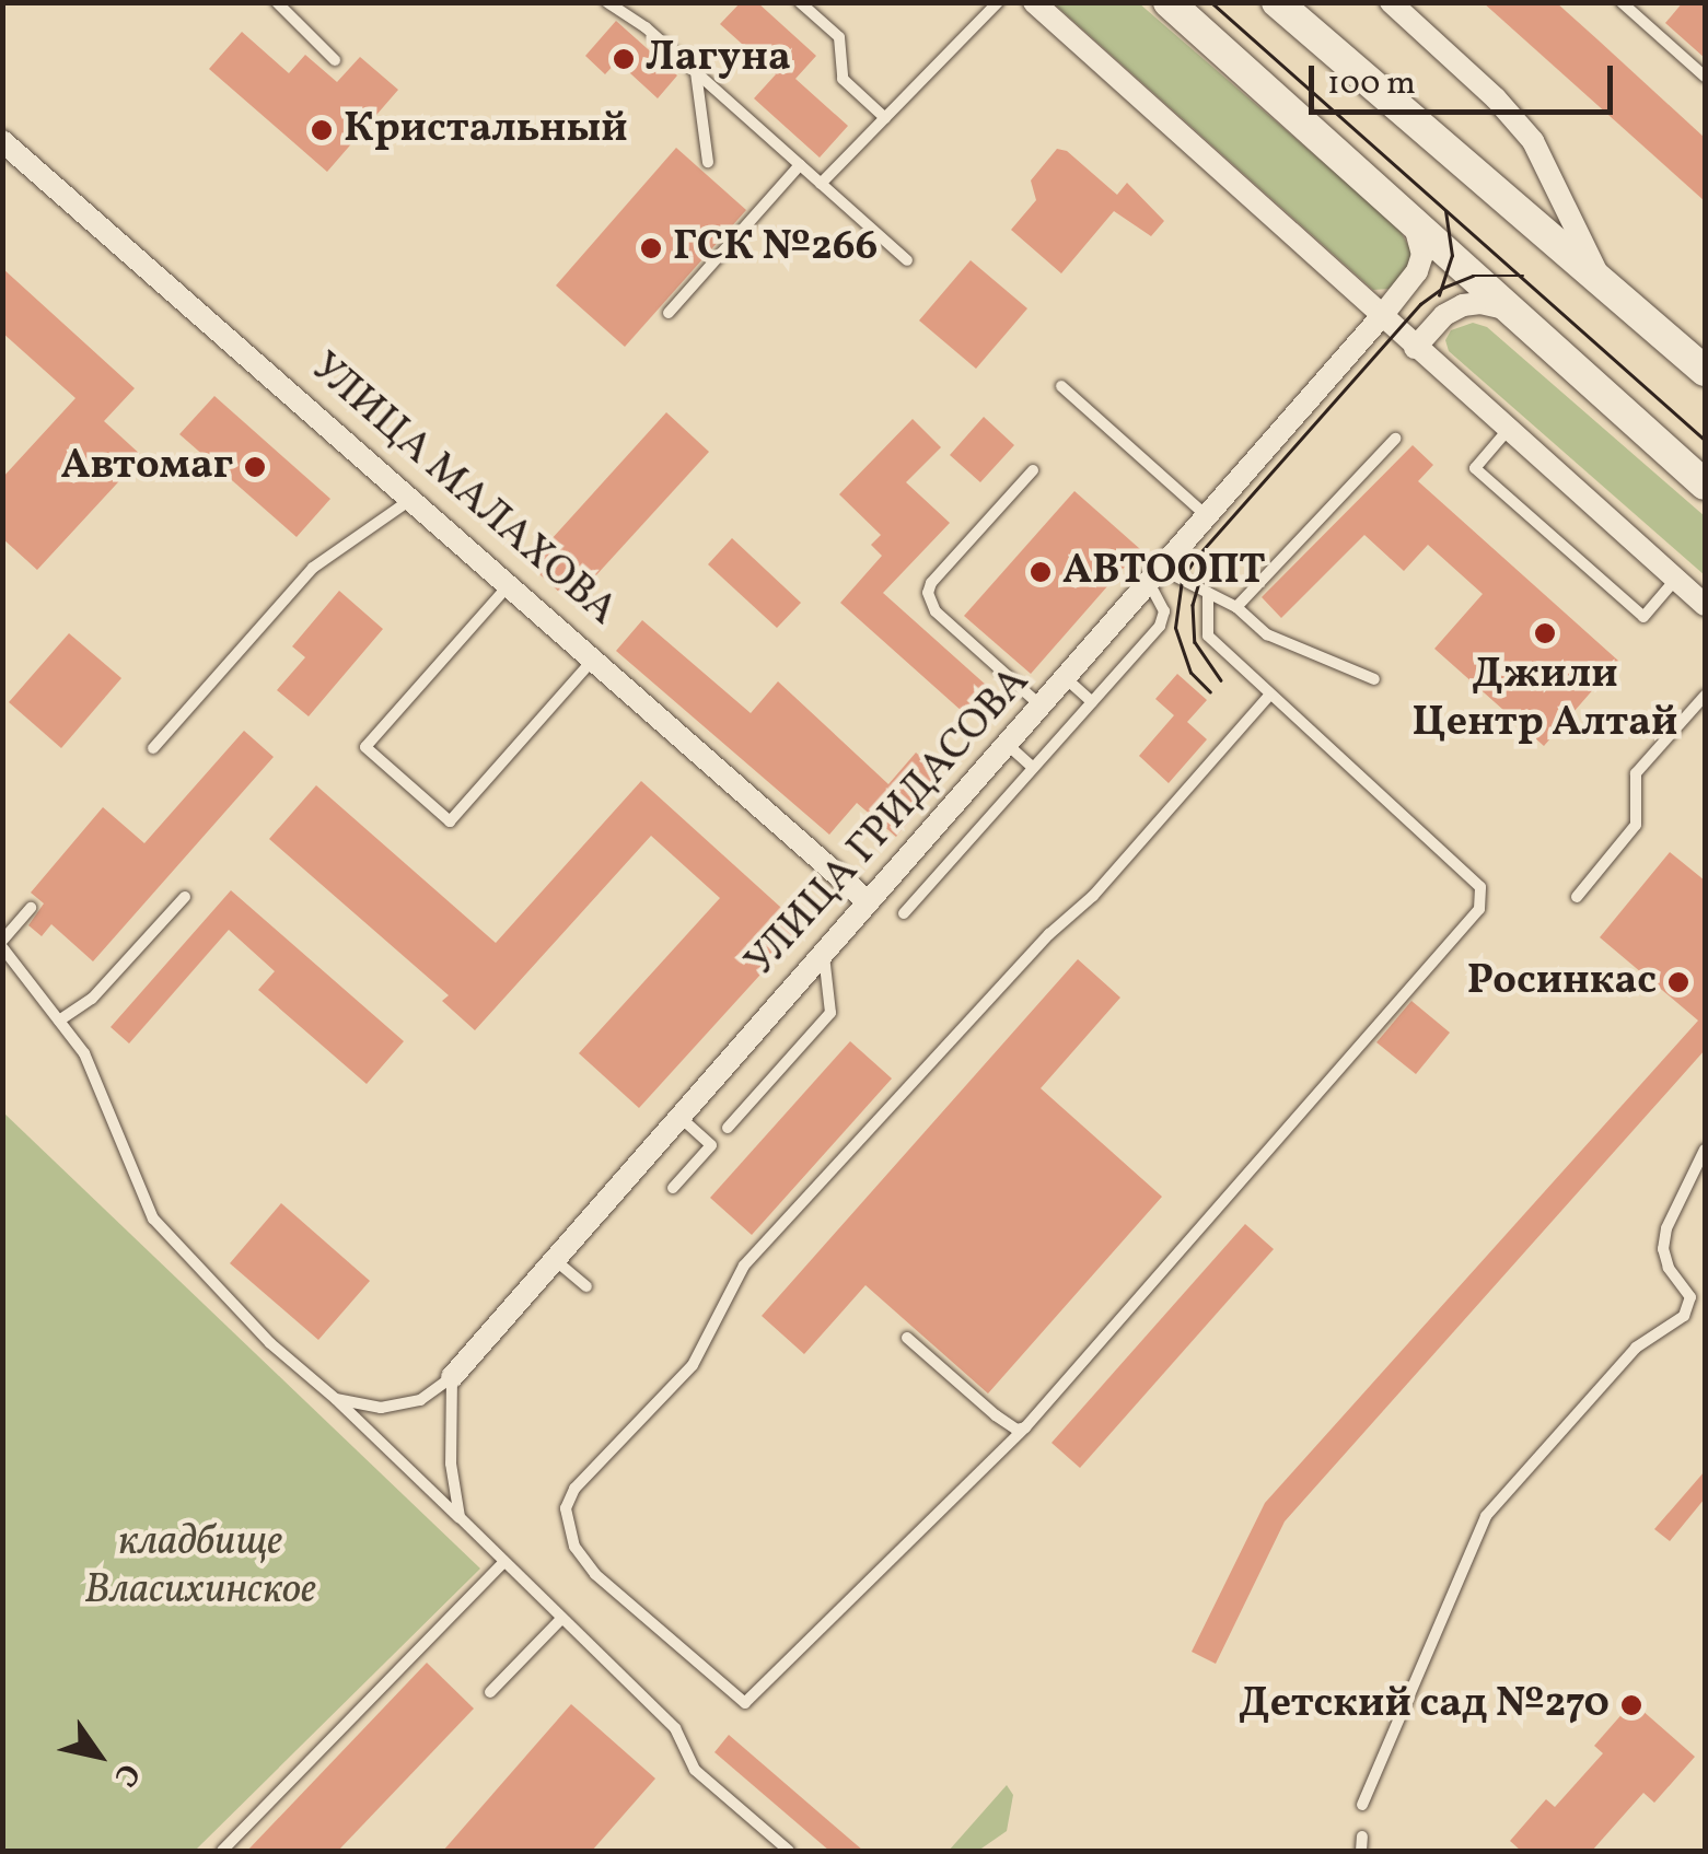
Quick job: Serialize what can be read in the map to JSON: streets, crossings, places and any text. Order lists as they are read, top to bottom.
{
  "streets": {
    "street": ["УЛИЦА МАЛАХОВА", "УЛИЦА ГРИДАСОВА"]
  },
  "crossings": [
    ["УЛИЦА МАЛАХОВА", "УЛИЦА ГРИДАСОВА"]
  ],
  "parks": ["кладбище Власихинское"],
  "places": [
    "Лагуна",
    "Кристальный",
    "ГСК №266",
    "Автомаг",
    "АВТООПТ",
    "Джили Центр Алтай",
    "Росинкас",
    "Детский сад №270"
  ],
  "scale_bar": "100 m",
  "north": "bottom right"
}
